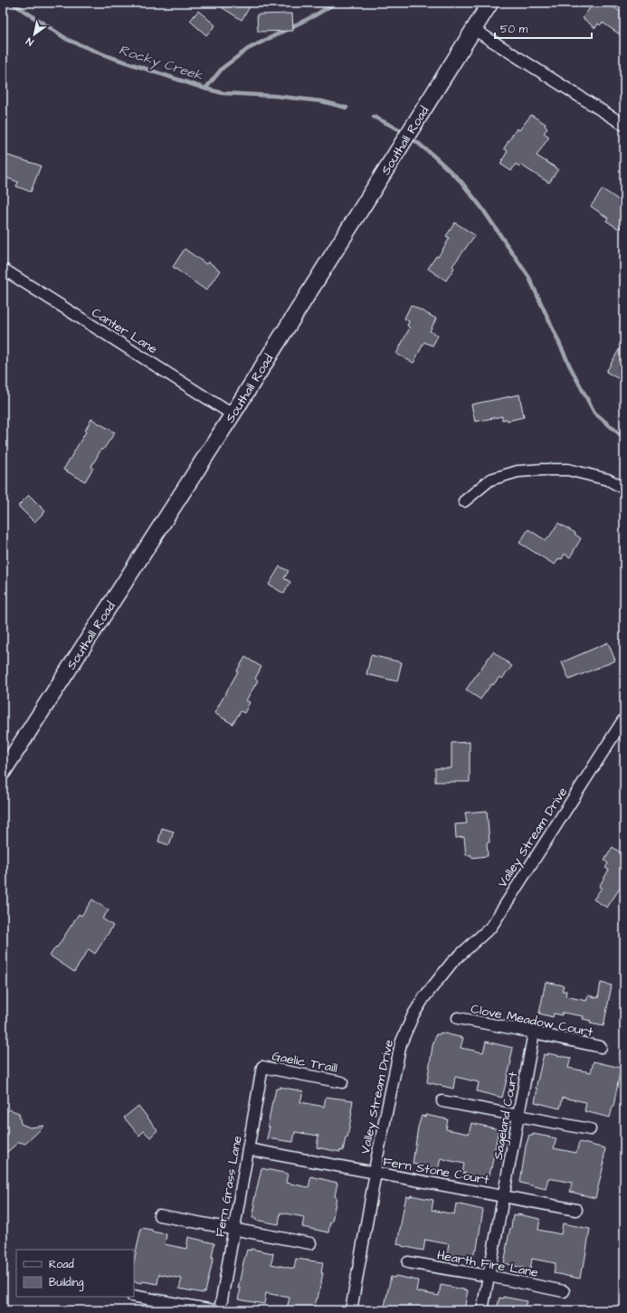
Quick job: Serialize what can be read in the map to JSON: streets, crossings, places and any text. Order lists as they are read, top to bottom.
{
  "streets": {
    "street": [
      "Southall Road",
      "Canter Lane",
      "Valley Stream Drive",
      "Clove Meadow Court",
      "Gaelic Traill",
      "Sageland Court",
      "Fern Stone Court",
      "Fern Grass Lane",
      "Hearth Fire Lane"
    ]
  },
  "crossings": [
    ["Southall Road", "Canter Lane"],
    ["Valley Stream Drive", "Fern Stone Court"],
    ["Clove Meadow Court", "Sageland Court"],
    ["Gaelic Traill", "Fern Grass Lane"],
    ["Sageland Court", "Fern Stone Court"],
    ["Sageland Court", "Hearth Fire Lane"],
    ["Fern Stone Court", "Fern Grass Lane"]
  ],
  "water": ["Rocky Creek"],
  "legend": ["Road", "Building"],
  "scale_bar": "50 m",
  "north": "bottom left"
}
